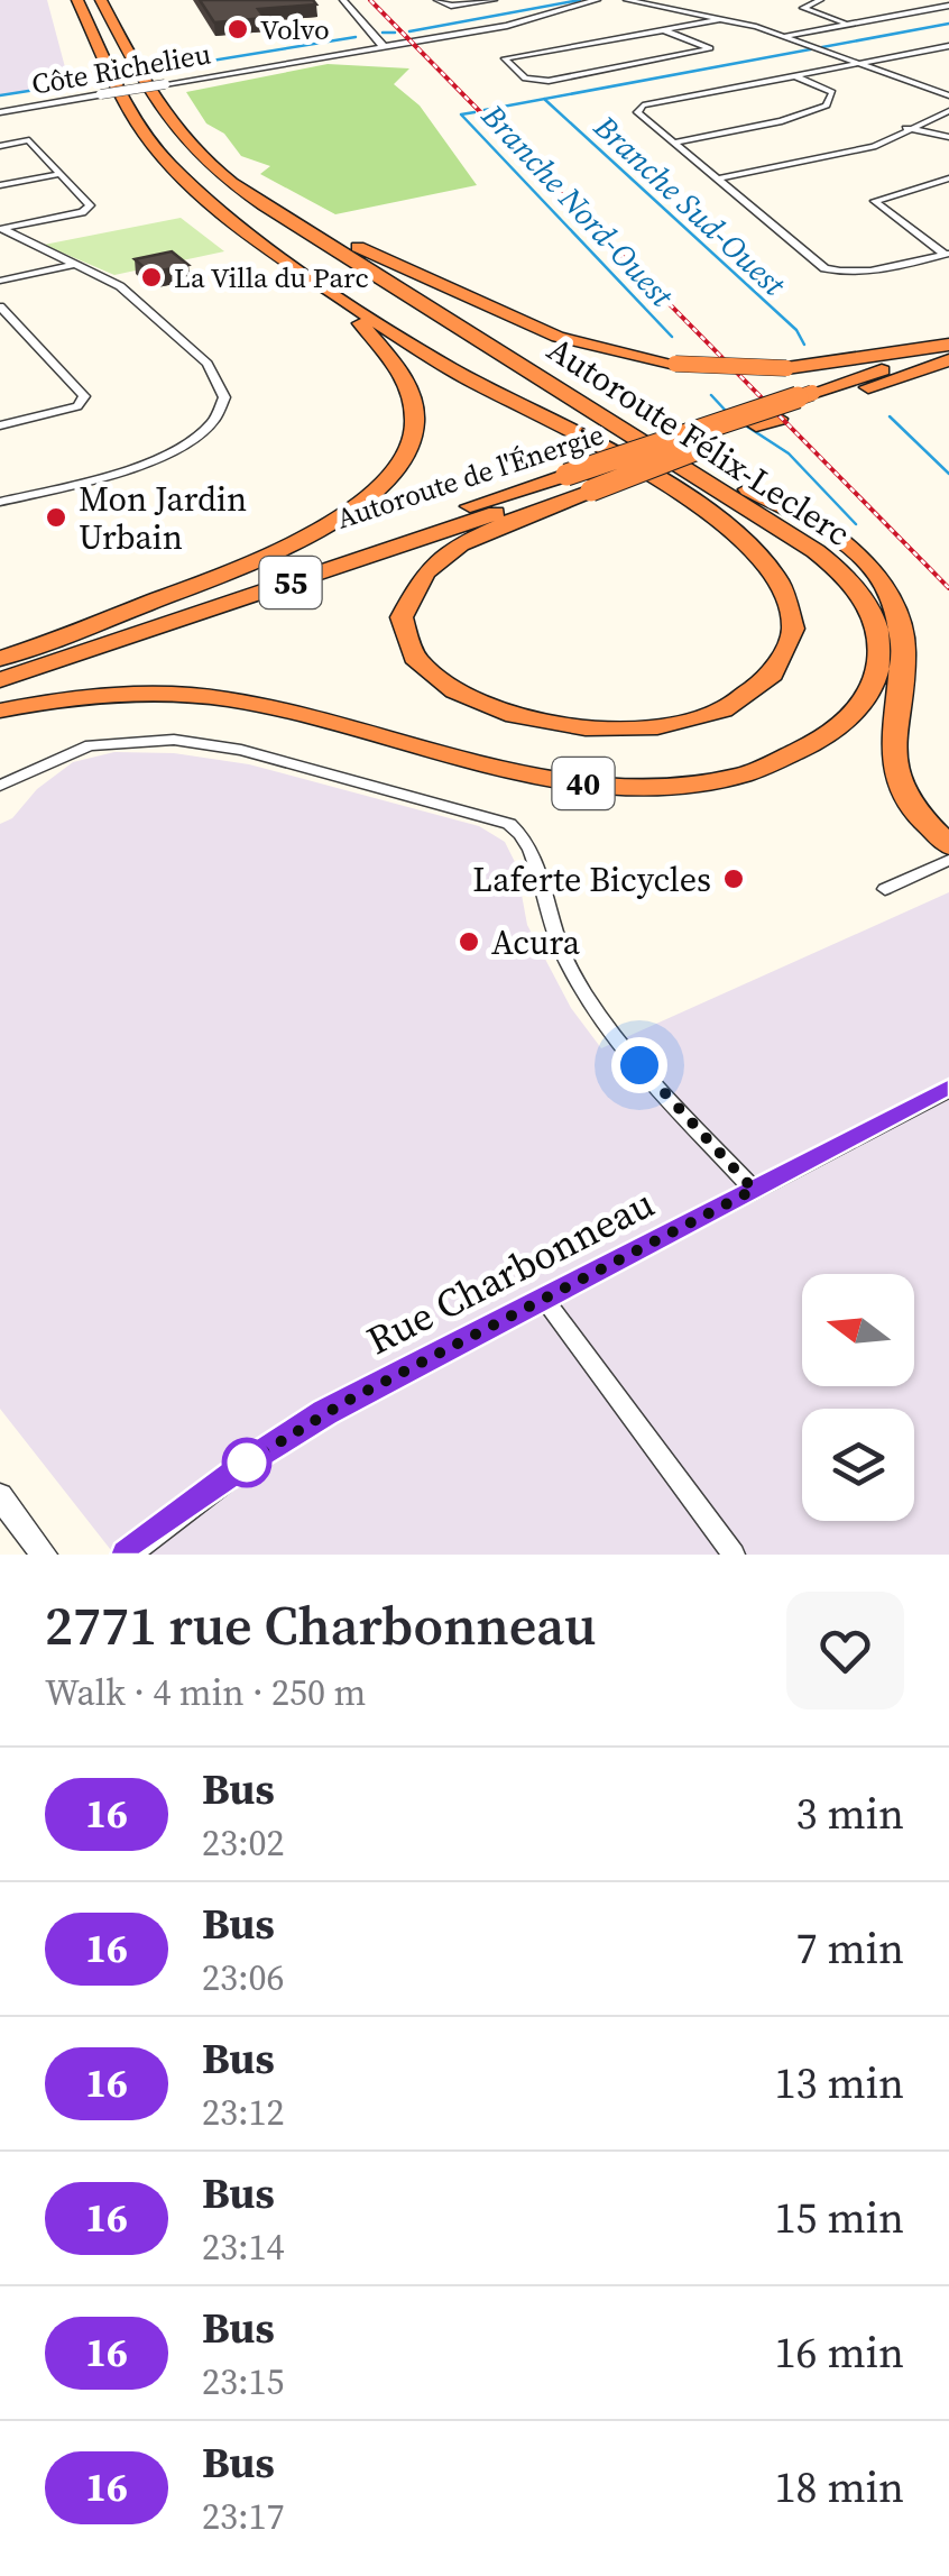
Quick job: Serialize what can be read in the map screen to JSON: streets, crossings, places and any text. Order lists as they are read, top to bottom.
{
  "streets": {
    "highway": [
      "Autoroute Félix-Leclerc",
      "Autoroute de l'Énergie",
      "55",
      "40"
    ],
    "street": ["Côte Richelieu", "Rue Charbonneau"]
  },
  "water": ["Branche Nord-Ouest", "Branche Sud-Ouest"],
  "places": [
    "Volvo",
    "La Villa du Parc",
    "Mon Jardin Urbain",
    "Laferte Bicycles",
    "Acura"
  ],
  "lines": ["bus line 16"],
  "north": "left",
  "page": {
    "heading": ["2771 rue Charbonneau", "Walk · 4 min · 250 m"],
    "list": [
      {
        "mark": "16",
        "name": "Bus",
        "note": "23:02",
        "value": "3 min"
      },
      {
        "mark": "16",
        "name": "Bus",
        "note": "23:06",
        "value": "7 min"
      },
      {
        "mark": "16",
        "name": "Bus",
        "note": "23:12",
        "value": "13 min"
      },
      {
        "mark": "16",
        "name": "Bus",
        "note": "23:14",
        "value": "15 min"
      },
      {
        "mark": "16",
        "name": "Bus",
        "note": "23:15",
        "value": "16 min"
      },
      {
        "mark": "16",
        "name": "Bus",
        "note": "23:17",
        "value": "18 min"
      }
    ]
  }
}
